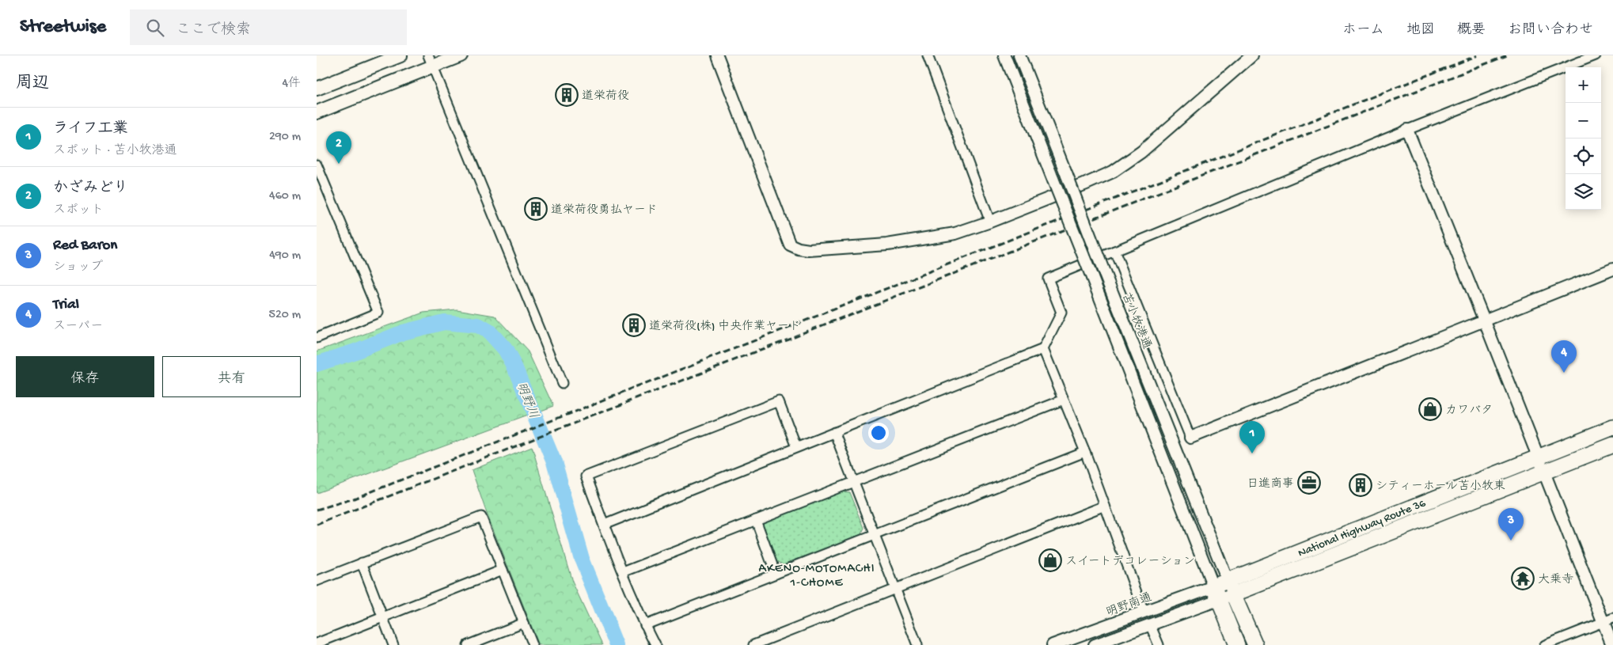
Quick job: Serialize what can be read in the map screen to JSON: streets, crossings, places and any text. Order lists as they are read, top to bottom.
{
  "streets": {
    "highway": ["National Highway Route 36"],
    "street": ["苫小牧港通", "明野南通"]
  },
  "crossings": [
    ["苫小牧港通", "National Highway Route 36"],
    ["National Highway Route 36", "明野南通"]
  ],
  "districts": ["AKENO-MOTOMACHI 1-CHOME"],
  "water": ["明野川"],
  "places": {
    "building": [
      "道栄荷役",
      "道栄荷役勇払ヤード",
      "道栄荷役(株) 中央作業ヤード",
      "シティーホール苫小牧東"
    ],
    "shop": ["カワバタ", "スイートデコレーション"],
    "office": ["日進商事"],
    "temple": ["大乗寺"]
  },
  "page": {
    "header": "Streetwise",
    "search": "ここで検索",
    "nav": [
      "ホーム",
      "地図",
      "概要",
      "お問い合わせ"
    ],
    "heading": ["周辺", "4件"],
    "map_buttons": ["+", "−"],
    "list": [
      {
        "mark": "1",
        "name": "ライフ工業",
        "note": "スポット · 苫小牧港通",
        "value": "290 m"
      },
      {
        "mark": "2",
        "name": "かざみどり",
        "note": "スポット",
        "value": "460 m"
      },
      {
        "mark": "3",
        "name": "Red Baron",
        "note": "ショップ",
        "value": "490 m"
      },
      {
        "mark": "4",
        "name": "Trial",
        "note": "スーパー",
        "value": "520 m"
      }
    ],
    "pins": [
      "2",
      "4",
      "1",
      "3"
    ],
    "buttons": ["保存", "共有"]
  }
}
